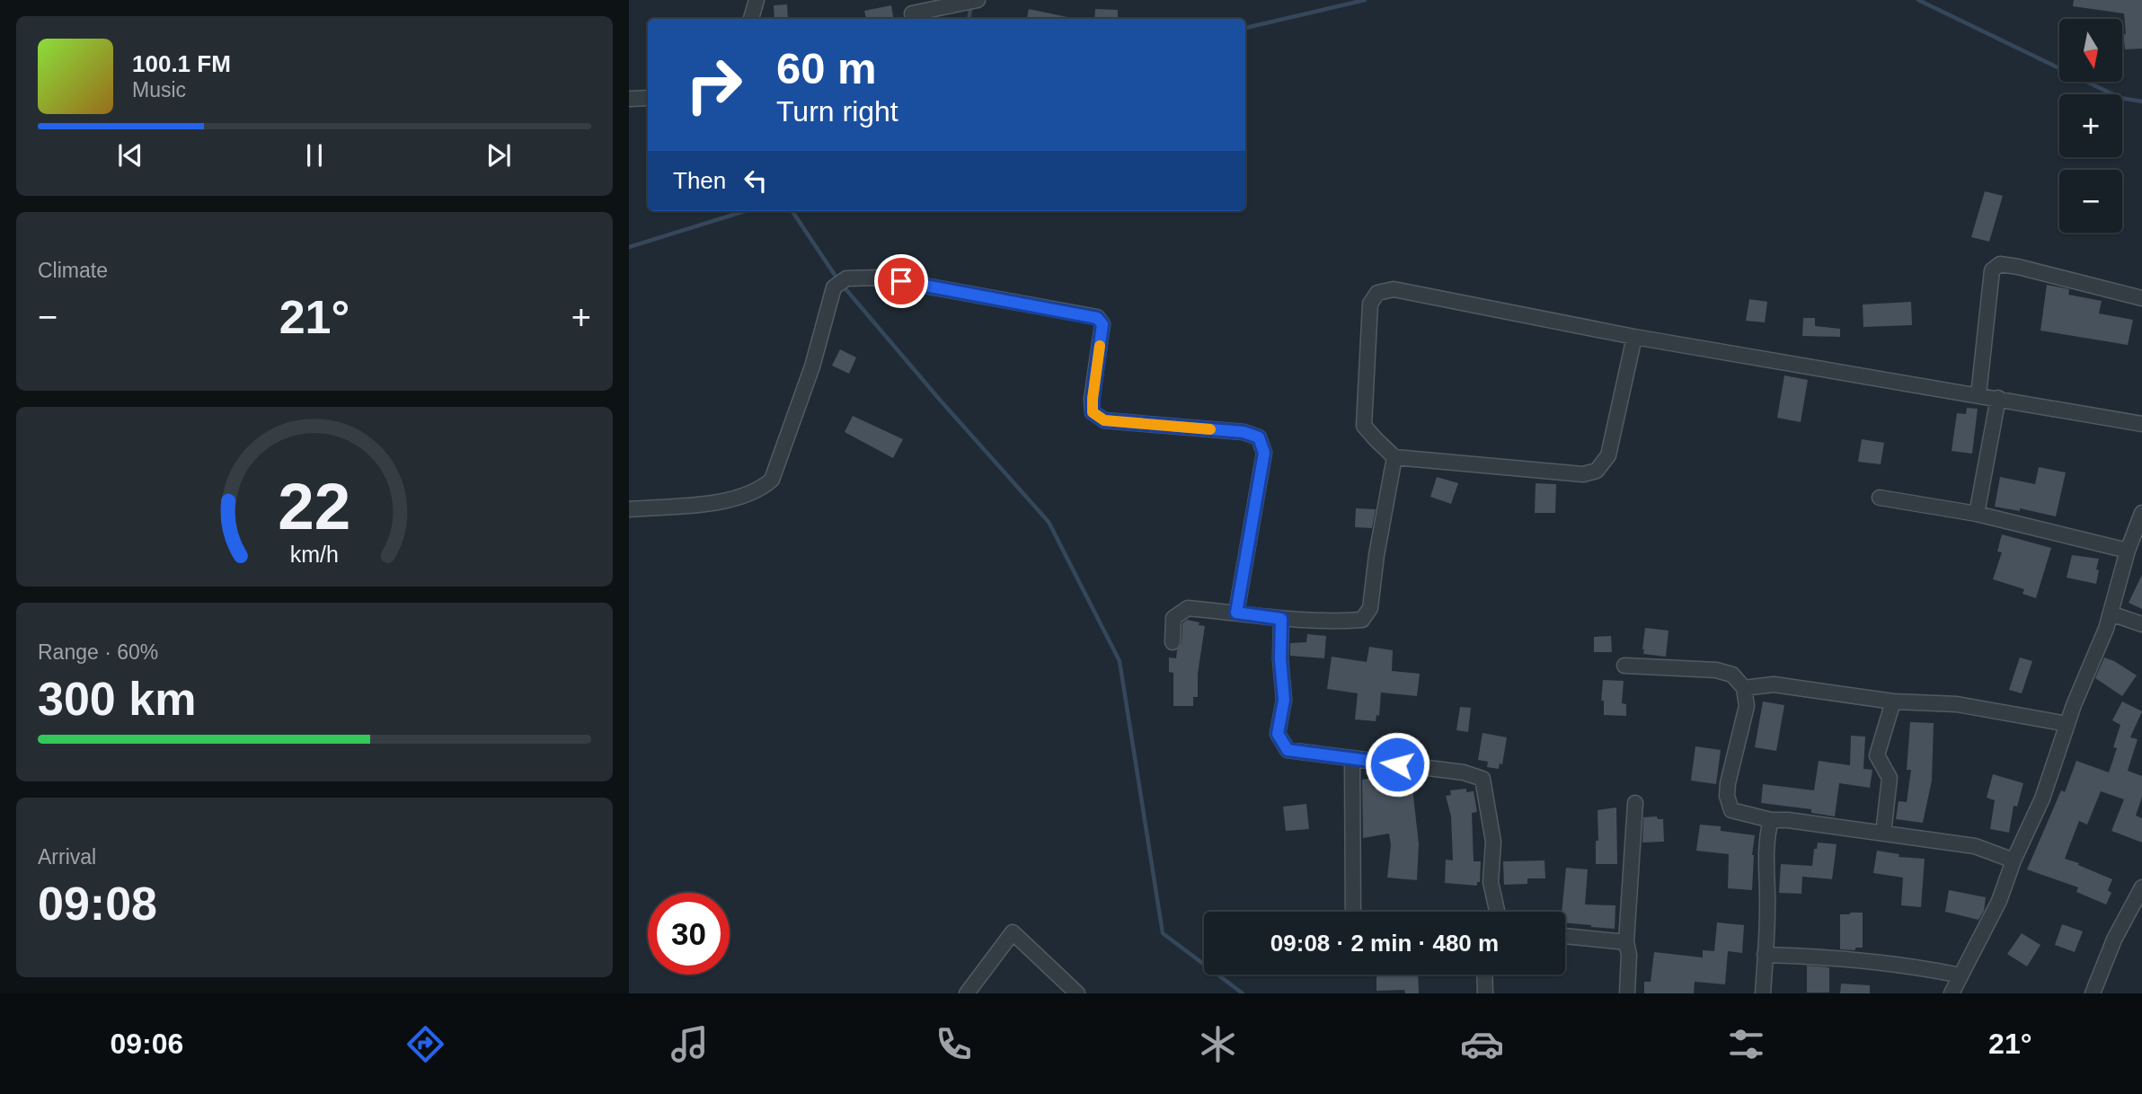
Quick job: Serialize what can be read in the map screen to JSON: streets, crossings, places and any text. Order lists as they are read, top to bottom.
{
  "north": "bottom",
  "page": {
    "map_buttons": ["+", "−"],
    "turn": ["60 m", "Turn right"],
    "song": ["100.1 FM", "Music"],
    "then": "Then",
    "tile": [
      "Climate",
      ["Range · 60%", "300 km"],
      ["Arrival", "09:08"]
    ],
    "heat": ["−", "21°", "+"],
    "limit": "30",
    "trip": "09:08 · 2 min · 480 m",
    "tabs": ["09:06", "21°"],
    "gauge": ["22", "km/h"]
  }
}
